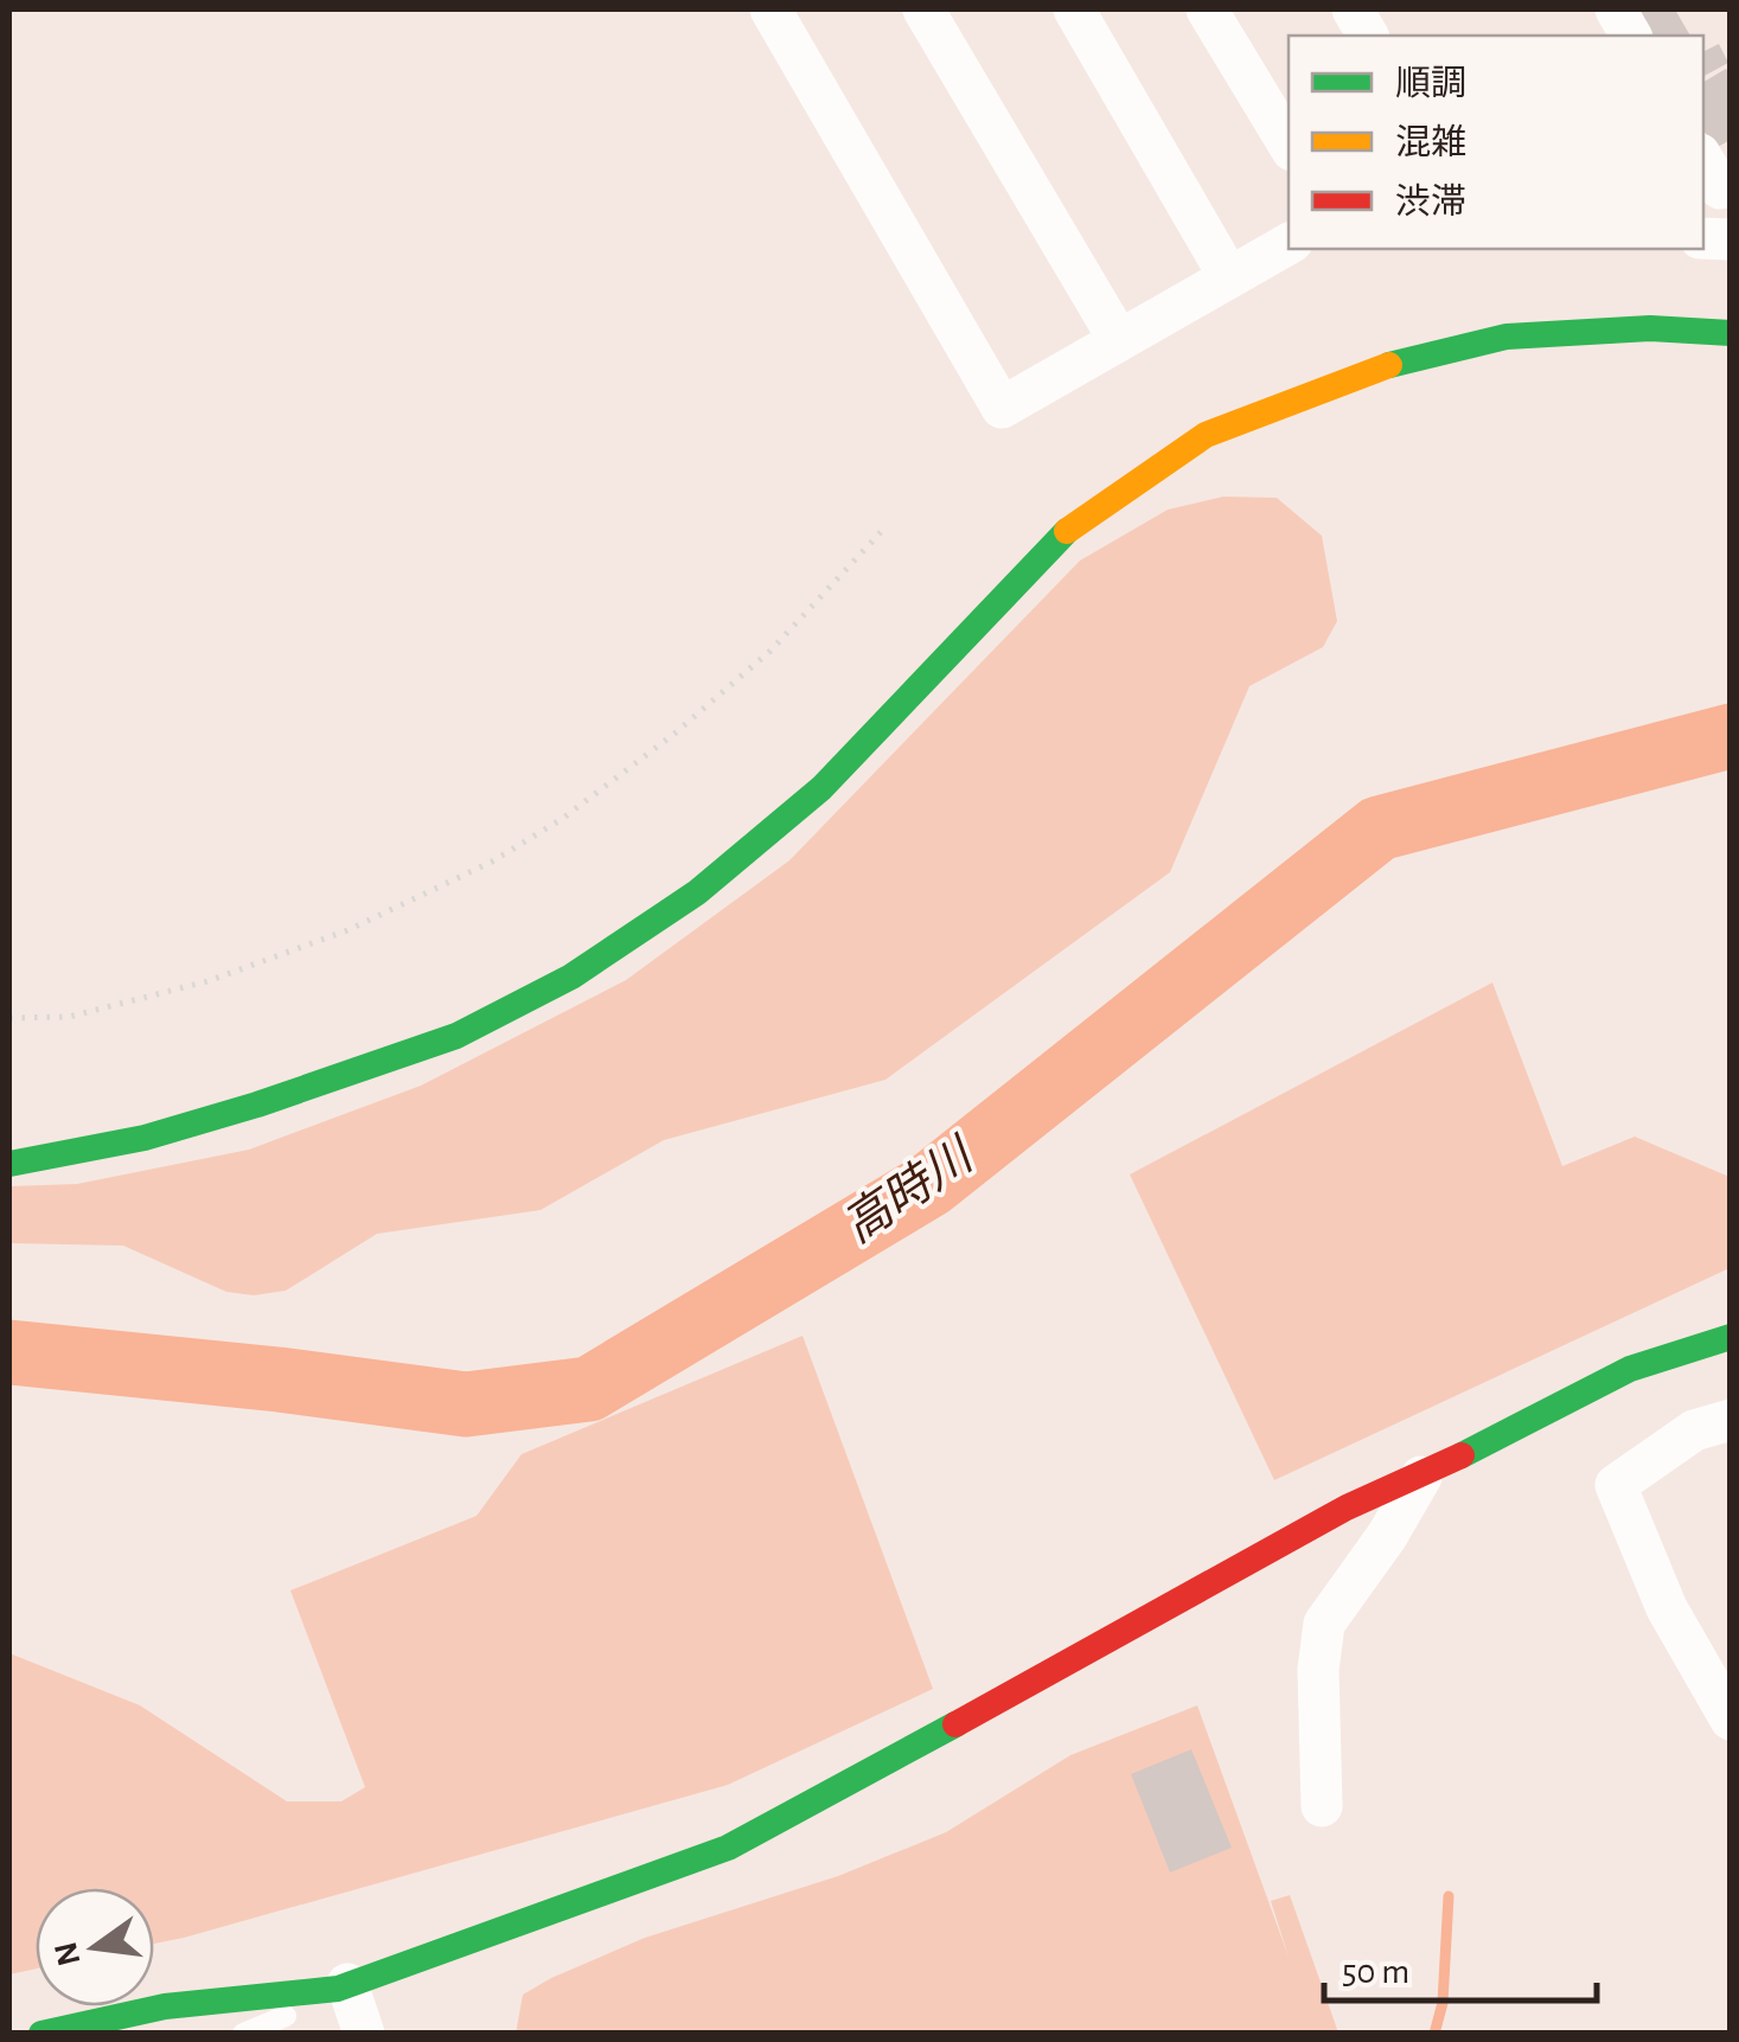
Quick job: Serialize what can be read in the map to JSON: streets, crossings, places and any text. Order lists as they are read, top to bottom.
{
  "water": ["高時川"],
  "legend": ["順調", "混雑", "渋滞"],
  "scale_bar": "50 m",
  "north": "left"
}
